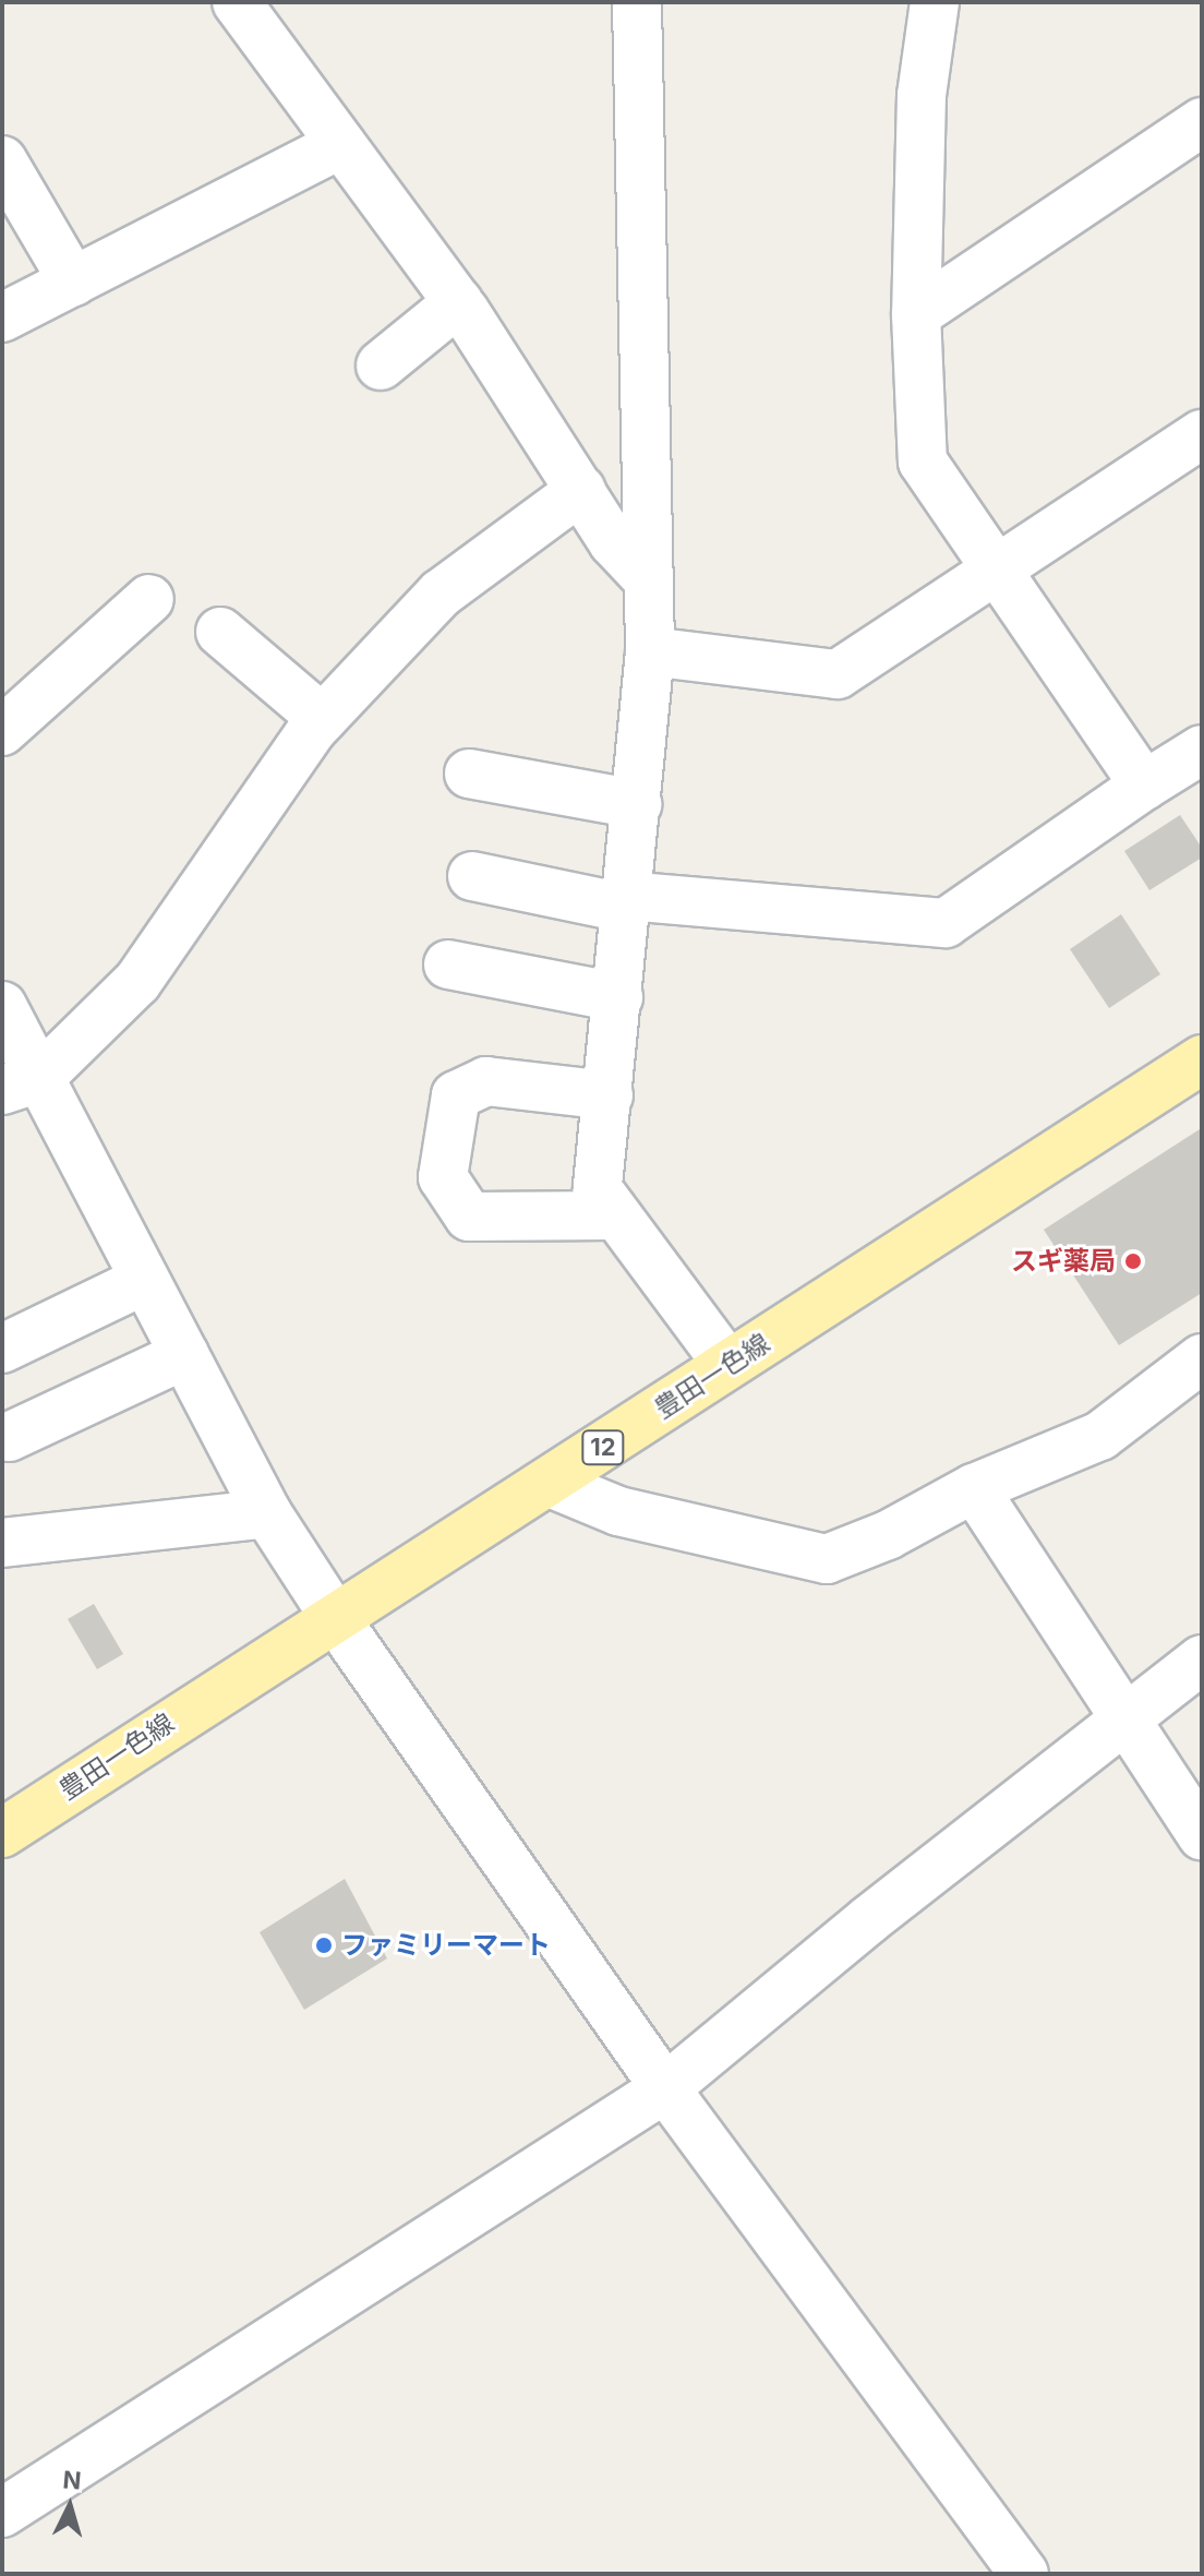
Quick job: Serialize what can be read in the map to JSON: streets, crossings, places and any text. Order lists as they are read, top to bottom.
{
  "streets": {
    "main road": ["豊田一色線", "12"]
  },
  "places": ["スギ薬局", "ファミリーマート"],
  "north": "top"
}
